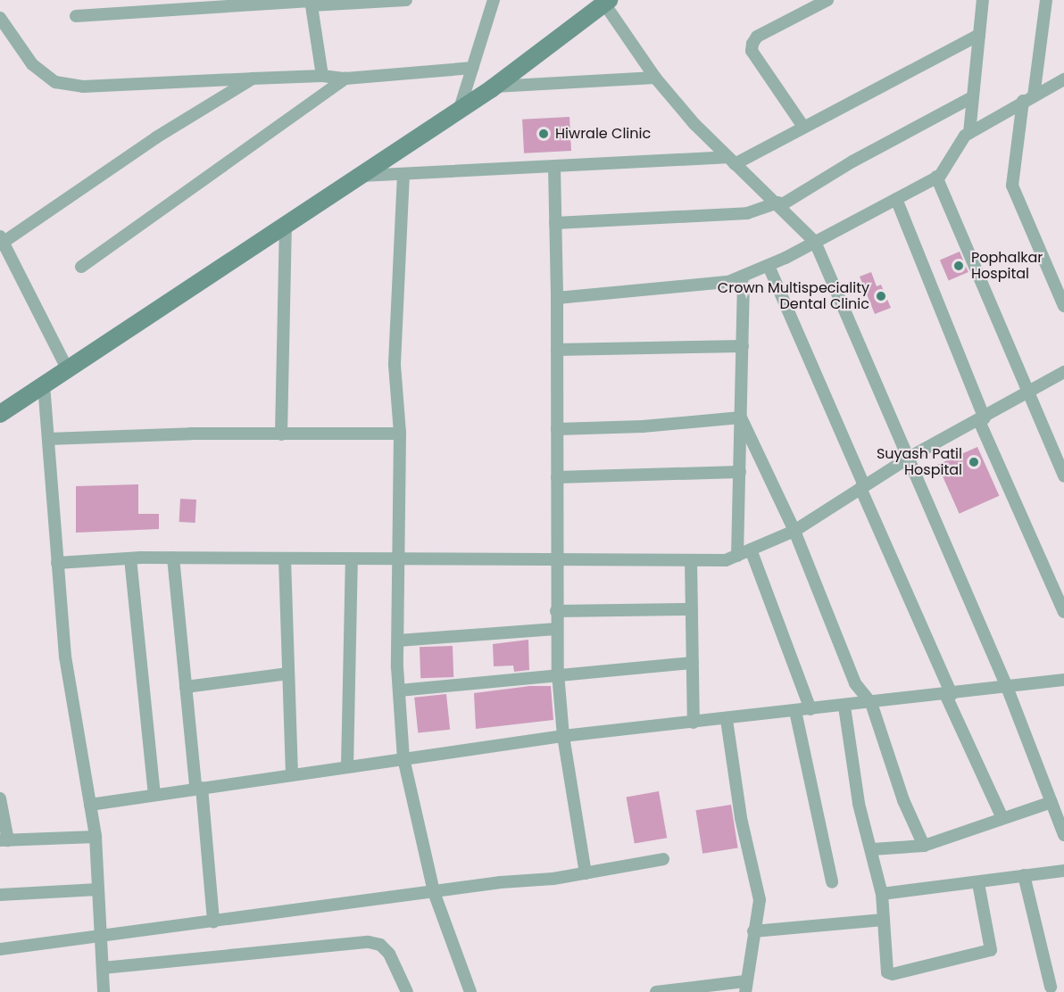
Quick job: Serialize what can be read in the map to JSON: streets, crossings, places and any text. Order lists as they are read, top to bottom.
{
  "places": [
    "Hiwrale Clinic",
    "Pophalkar Hospital",
    "Crown Multispeciality Dental Clinic",
    "Suyash Patil Hospital"
  ]
}
